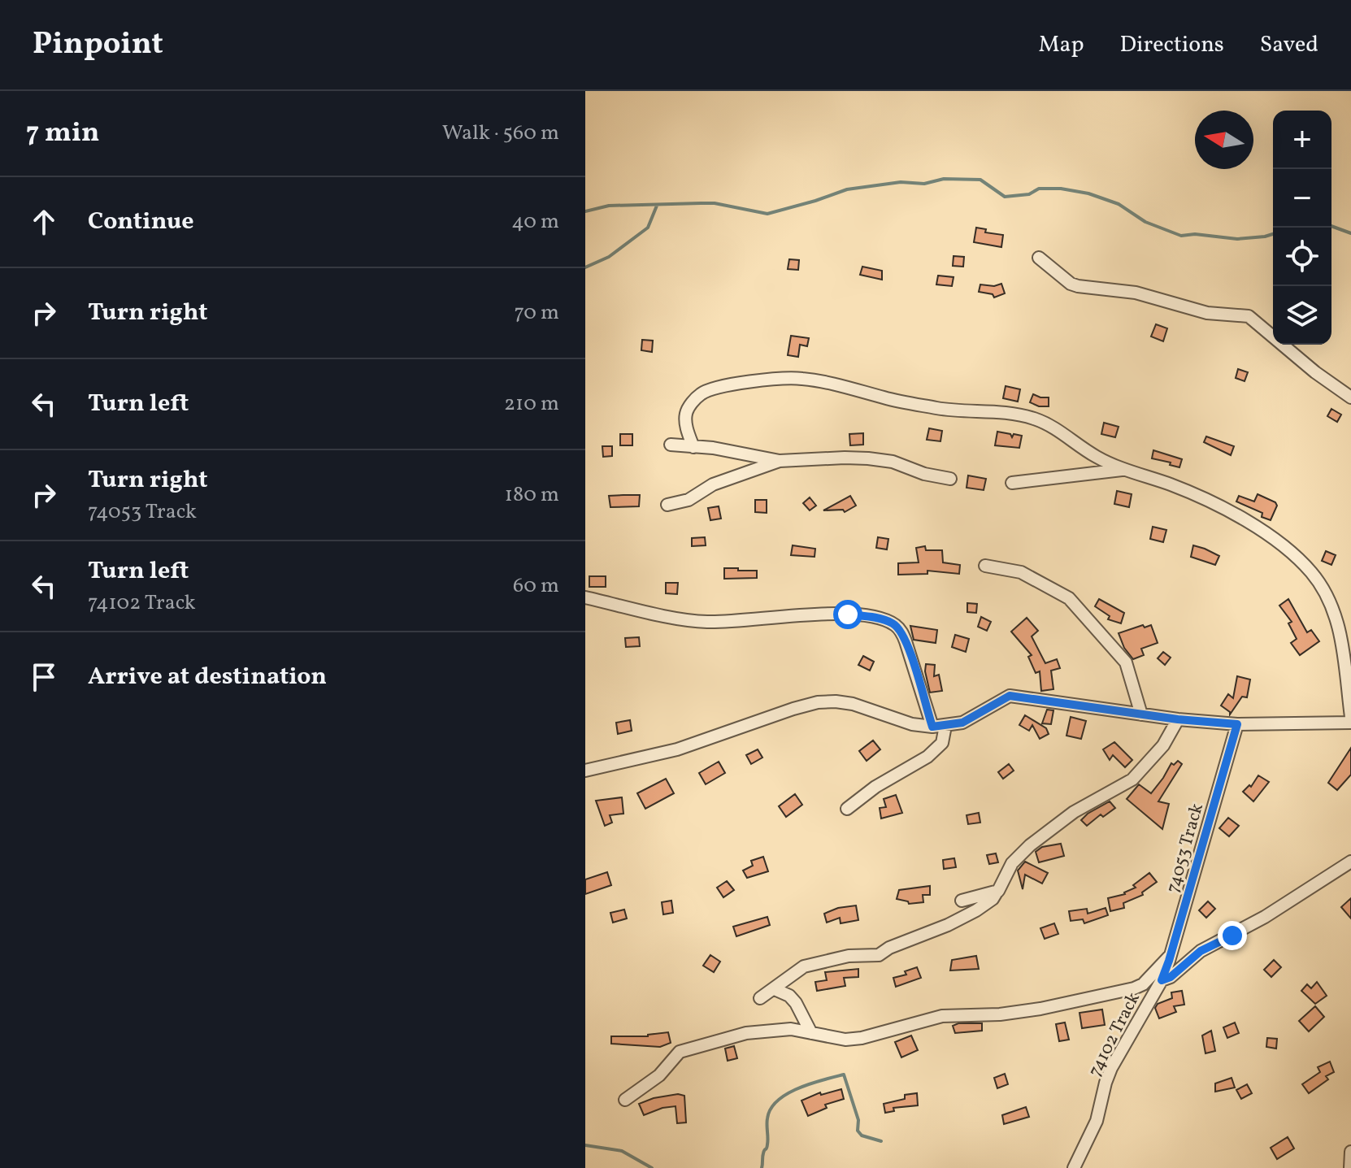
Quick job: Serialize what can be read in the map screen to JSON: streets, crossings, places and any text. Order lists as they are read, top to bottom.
{
  "streets": {
    "street": ["74053 Track", "74102 Track"]
  },
  "crossings": [
    ["74053 Track", "74102 Track"]
  ],
  "north": "left",
  "page": {
    "header": "Pinpoint",
    "nav": ["Map", "Directions", "Saved"],
    "heading": ["7 min", "Walk · 560 m"],
    "map_buttons": ["+", "−"],
    "list": [
      ["Continue", "40 m"],
      ["Turn right", "70 m"],
      ["Turn left", "210 m"],
      ["Turn right", "74053 Track", "180 m"],
      ["Turn left", "74102 Track", "60 m"],
      "Arrive at destination"
    ]
  }
}
